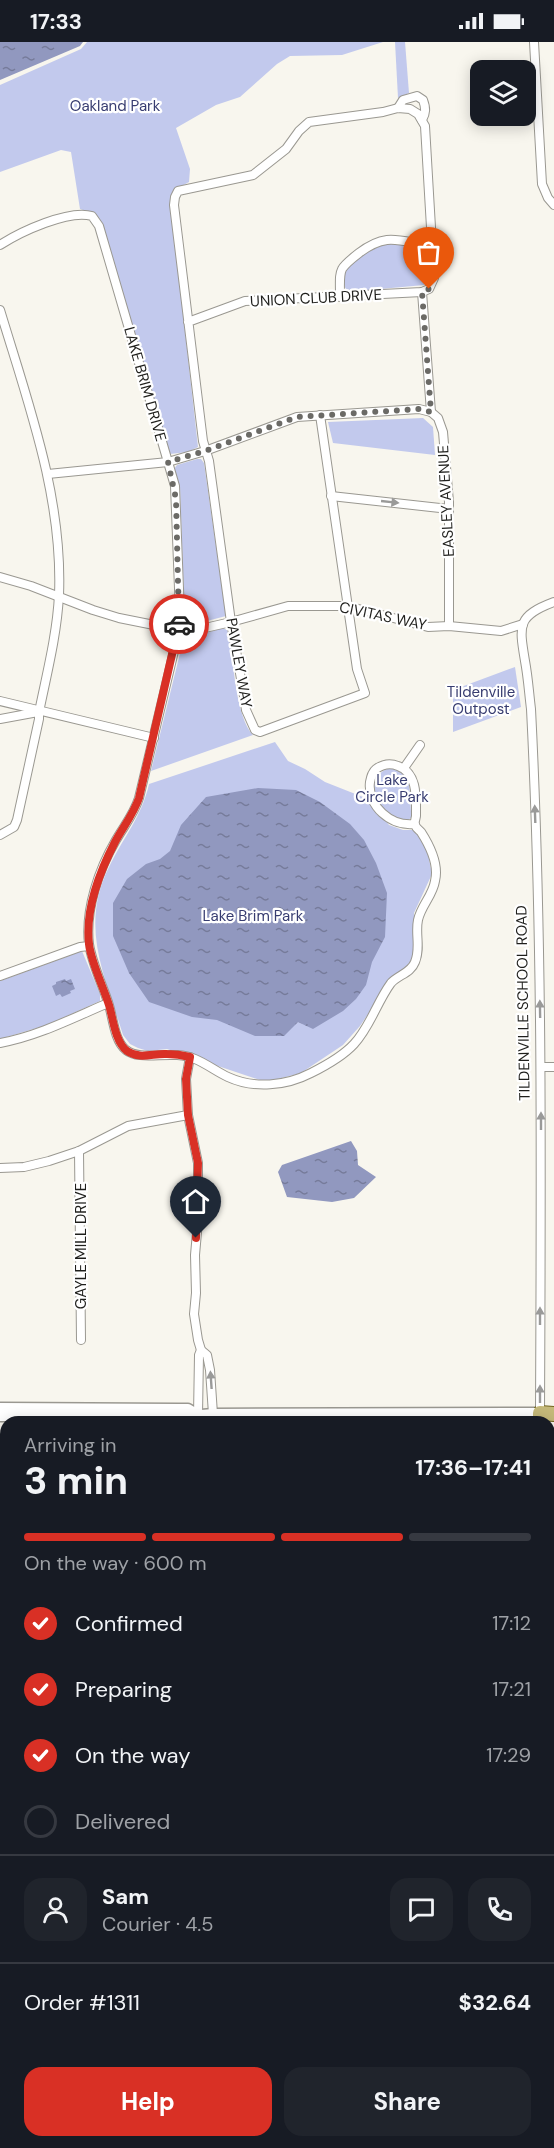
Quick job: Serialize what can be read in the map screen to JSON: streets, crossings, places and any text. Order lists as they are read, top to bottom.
{
  "streets": {
    "street": [
      "UNION CLUB DRIVE",
      "LAKE BRIM DRIVE",
      "EASLEY AVENUE",
      "CIVITAS WAY",
      "PAWLEY WAY",
      "TILDENVILLE SCHOOL ROAD",
      "GAYLE MILL DRIVE"
    ]
  },
  "crossings": [
    ["UNION CLUB DRIVE", "PAWLEY WAY"],
    ["LAKE BRIM DRIVE", "CIVITAS WAY"],
    ["EASLEY AVENUE", "CIVITAS WAY"],
    ["CIVITAS WAY", "PAWLEY WAY"],
    ["CIVITAS WAY", "TILDENVILLE SCHOOL ROAD"]
  ],
  "one_way": ["TILDENVILLE SCHOOL ROAD"],
  "parks": [
    "Oakland Park",
    "Tildenville Outpost",
    "Lake Circle Park",
    "Lake Brim Park"
  ],
  "page": {
    "status": "17:33",
    "heading": ["3 min", "Arriving in", "17:36–17:41"],
    "panel": [
      "Sam",
      "Courier · 4.5",
      "Order #1311",
      "$32.64"
    ],
    "bar": "On the way · 600 m",
    "list": [
      ["Confirmed", "17:12"],
      ["Preparing", "17:21"],
      ["On the way", "17:29"],
      "Delivered"
    ],
    "buttons": ["Help", "Share"]
  }
}
